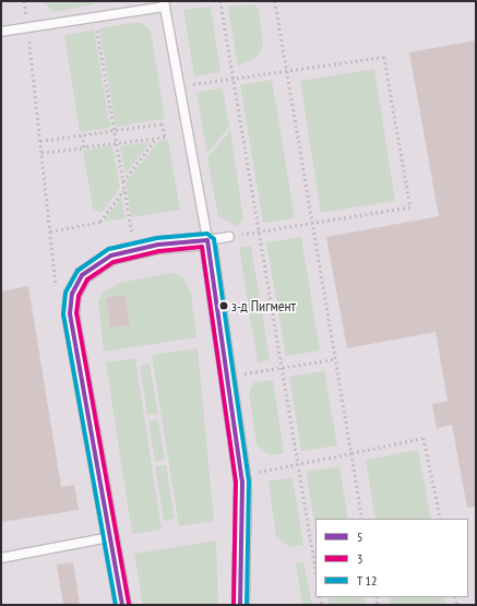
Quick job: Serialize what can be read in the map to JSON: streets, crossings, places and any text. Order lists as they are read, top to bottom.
{
  "places": ["з-д Пигмент"],
  "lines": ["transit line 5", "transit line 3"],
  "legend": ["5", "3", "Т 12"]
}
